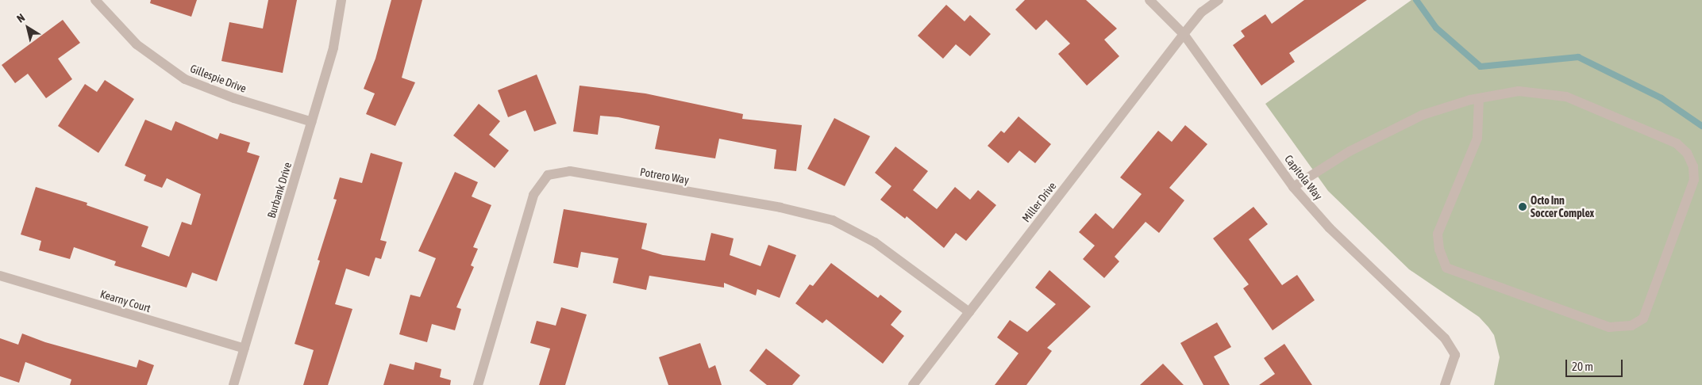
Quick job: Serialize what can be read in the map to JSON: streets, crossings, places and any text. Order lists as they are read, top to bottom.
{
  "streets": {
    "street": [
      "Gillespie Drive",
      "Potrero Way",
      "Capitola Way",
      "Burbank Drive",
      "Miller Drive",
      "Kearny Court"
    ]
  },
  "crossings": [
    ["Gillespie Drive", "Burbank Drive"],
    ["Potrero Way", "Miller Drive"],
    ["Capitola Way", "Miller Drive"],
    ["Burbank Drive", "Kearny Court"]
  ],
  "places": ["Octo Inn Soccer Complex"],
  "scale_bar": "20 m",
  "north": "top left"
}
